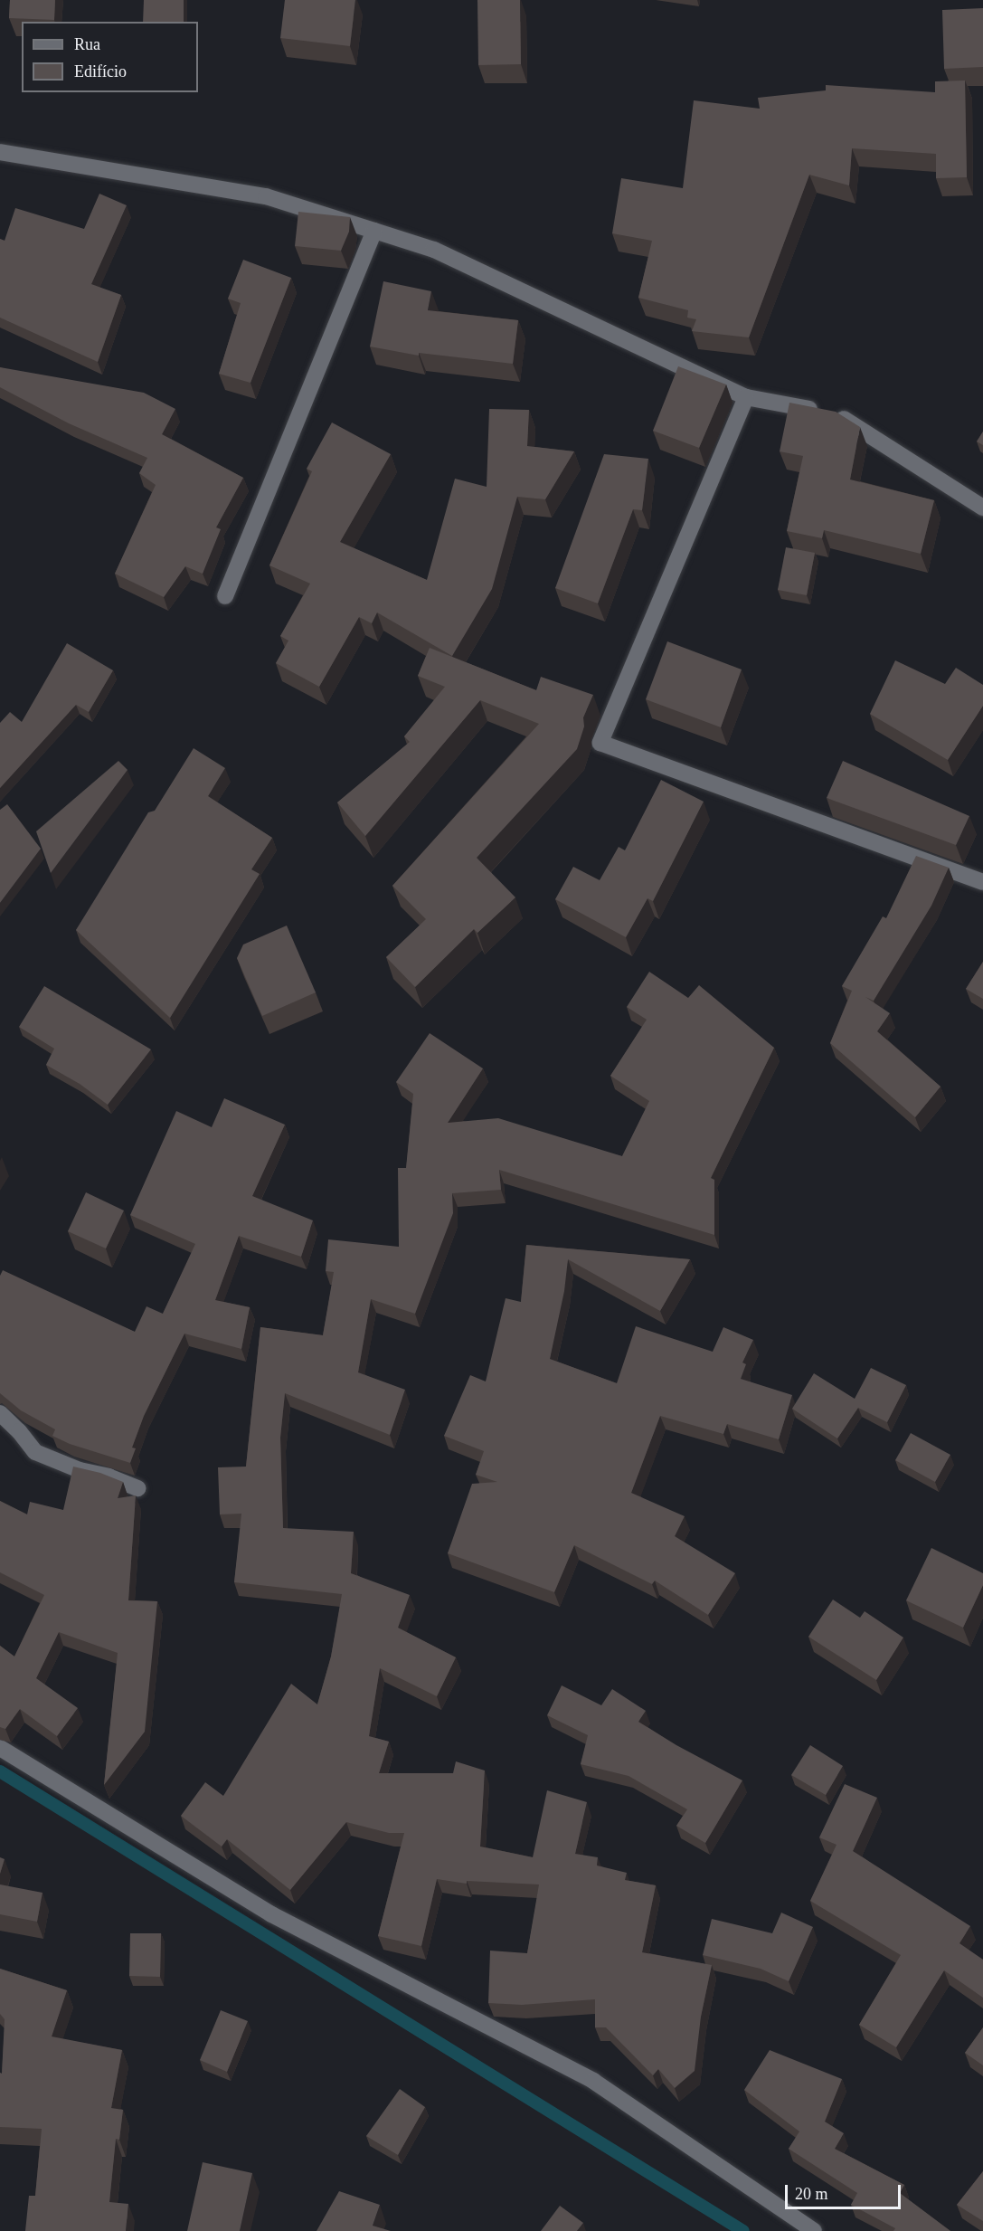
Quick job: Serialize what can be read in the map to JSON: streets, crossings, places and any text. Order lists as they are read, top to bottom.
{
  "legend": ["Rua", "Edifício"],
  "scale_bar": "20 m"
}
